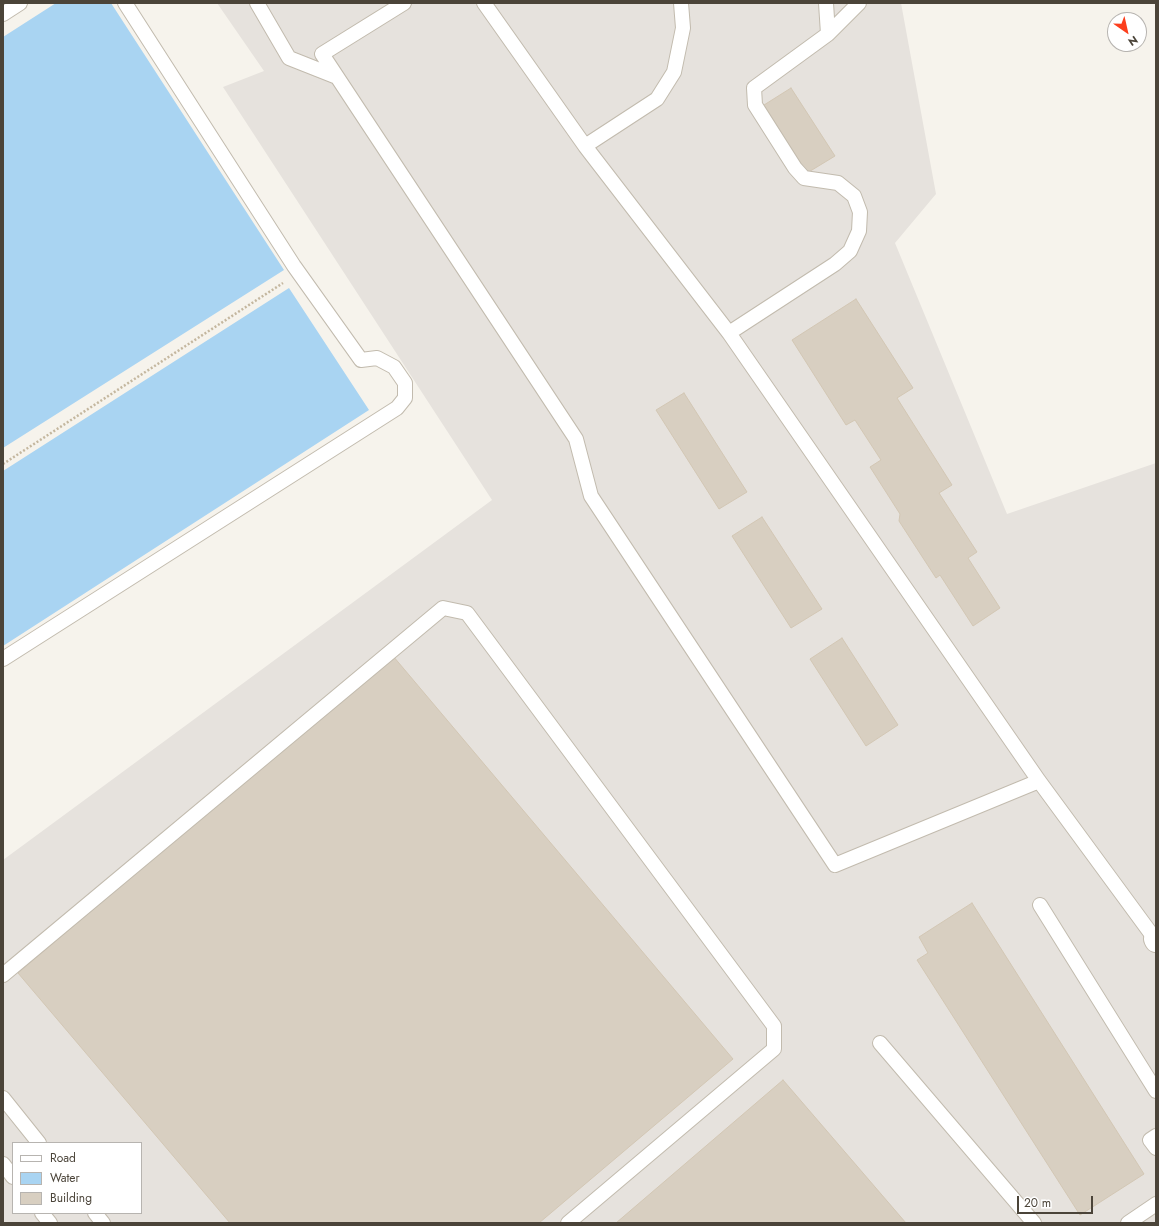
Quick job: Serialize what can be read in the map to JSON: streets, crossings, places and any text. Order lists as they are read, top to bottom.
{
  "legend": ["Road", "Water", "Building"],
  "scale_bar": "20 m",
  "north": "bottom right"
}
